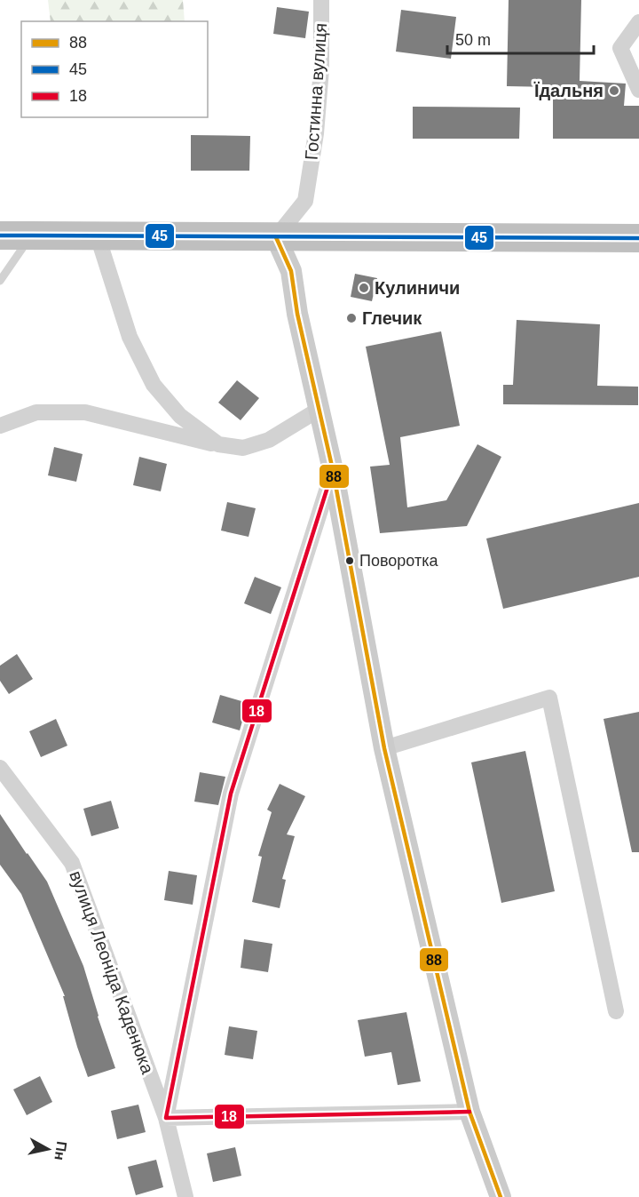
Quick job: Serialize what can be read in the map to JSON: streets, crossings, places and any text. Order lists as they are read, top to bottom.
{
  "streets": {
    "street": ["Гостинна вулиця", "вулиця Леоніда Каденюка"]
  },
  "places": [
    "Їдальня",
    "Кулиничи",
    "Глечик",
    "Поворотка"
  ],
  "lines": ["transit line 45", "transit line 88", "transit line 18"],
  "legend": ["88", "45", "18"],
  "scale_bar": "50 m",
  "north": "right"
}
